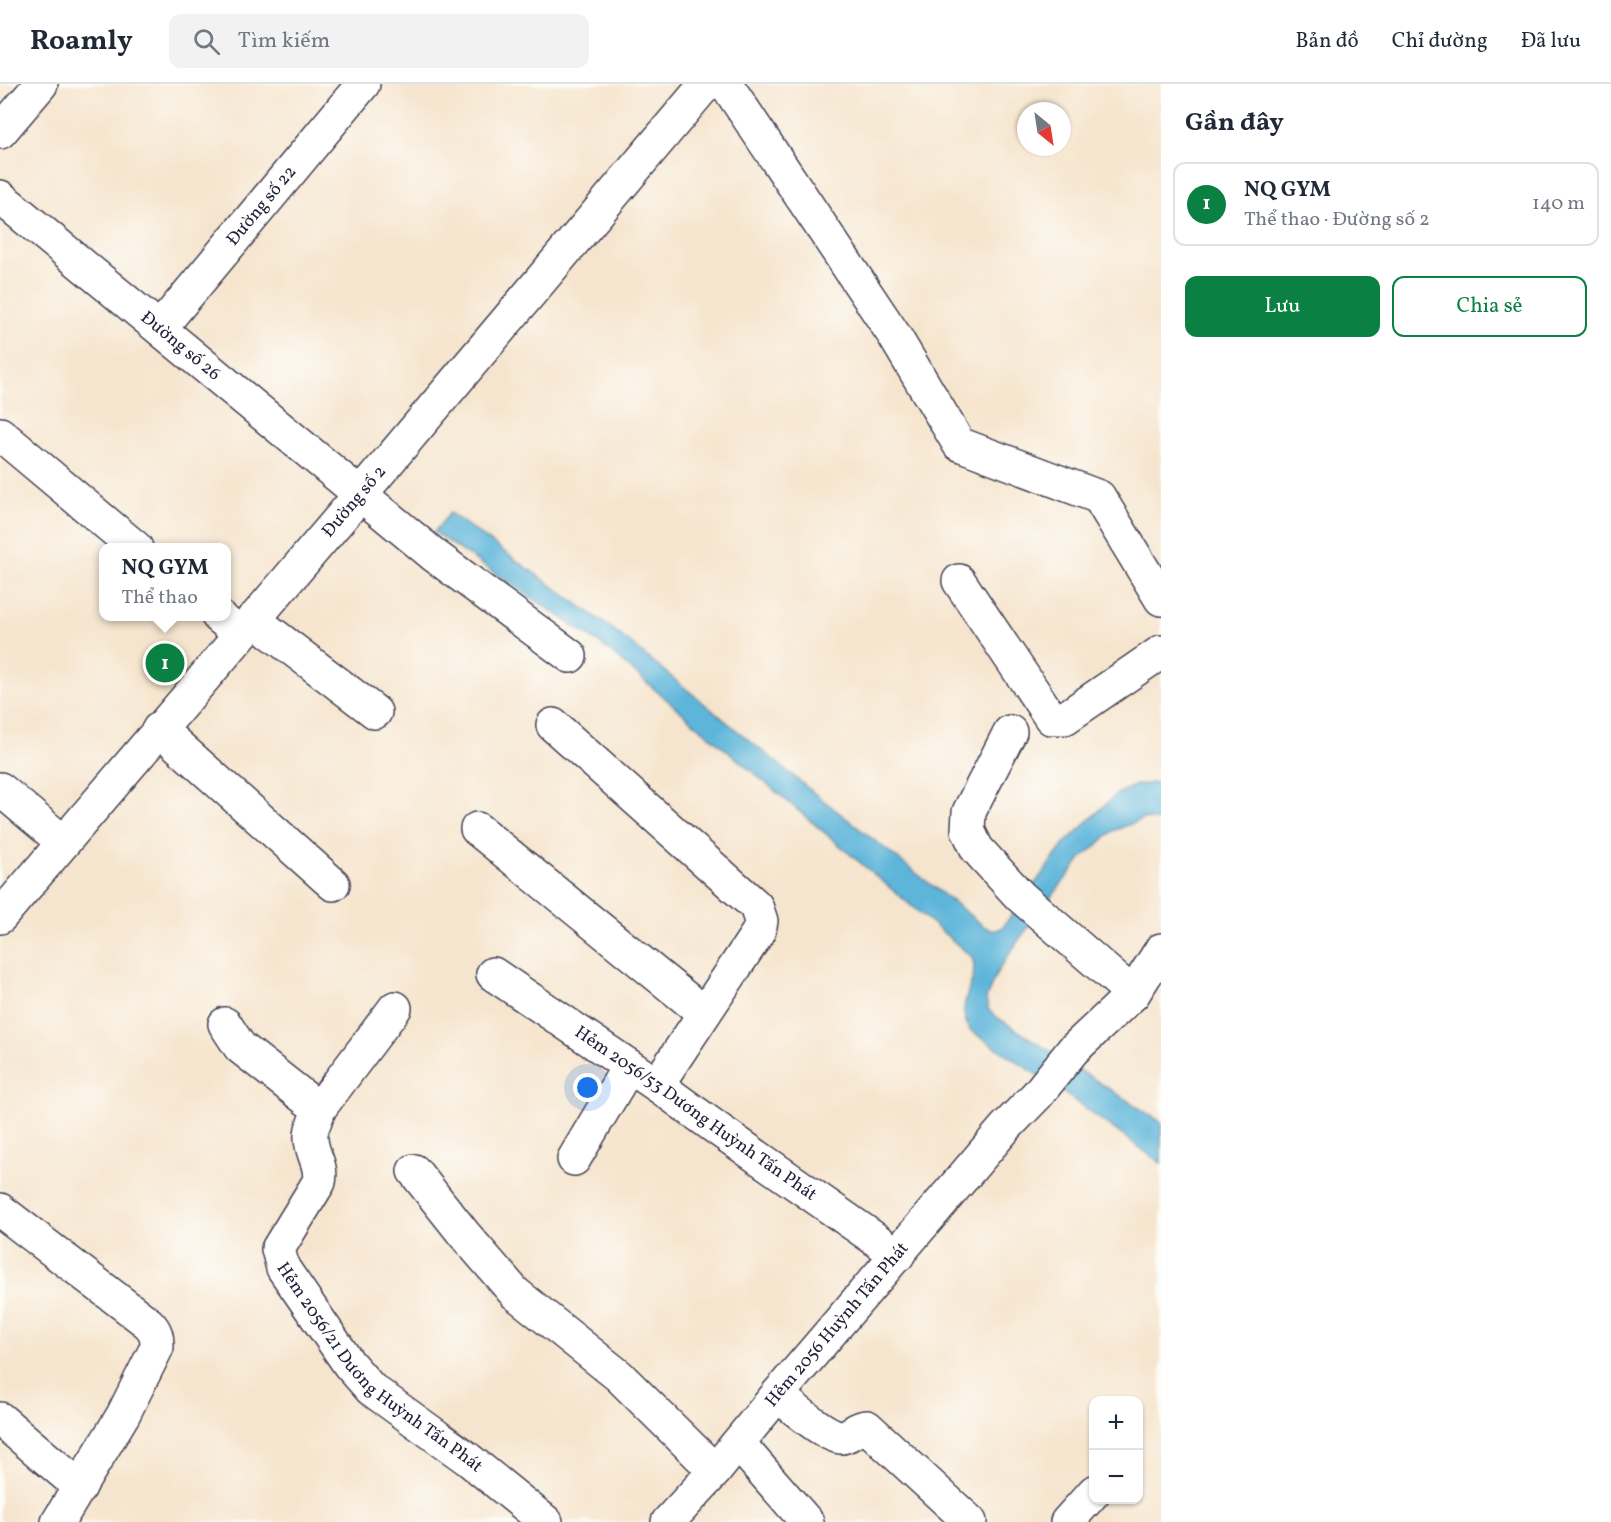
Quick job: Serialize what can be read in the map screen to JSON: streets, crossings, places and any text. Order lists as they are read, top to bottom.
{
  "streets": {
    "street": [
      "Đường số 22",
      "Đường số 26",
      "Đường số 2",
      "Hẻm 2056/53 Dương Huỳnh Tấn Phát",
      "Hẻm 2056 Huỳnh Tấn Phát",
      "Hẻm 2056/21 Dương Huỳnh Tấn Phát"
    ]
  },
  "crossings": [
    ["Đường số 22", "Đường số 26"],
    ["Đường số 26", "Đường số 2"],
    ["Hẻm 2056/53 Dương Huỳnh Tấn Phát", "Hẻm 2056 Huỳnh Tấn Phát"]
  ],
  "north": "bottom right",
  "page": {
    "header": "Roamly",
    "search": "Tìm kiếm",
    "nav": ["Bản đồ", "Chỉ đường", "Đã lưu"],
    "heading": "Gần đây",
    "list": [
      {
        "mark": "1",
        "name": "NQ GYM",
        "note": "Thể thao · Đường số 2",
        "value": "140 m"
      }
    ],
    "buttons": ["Lưu", "Chia sẻ"],
    "popup": ["NQ GYM", "Thể thao"],
    "pins": "1",
    "map_buttons": ["+", "−"]
  }
}
